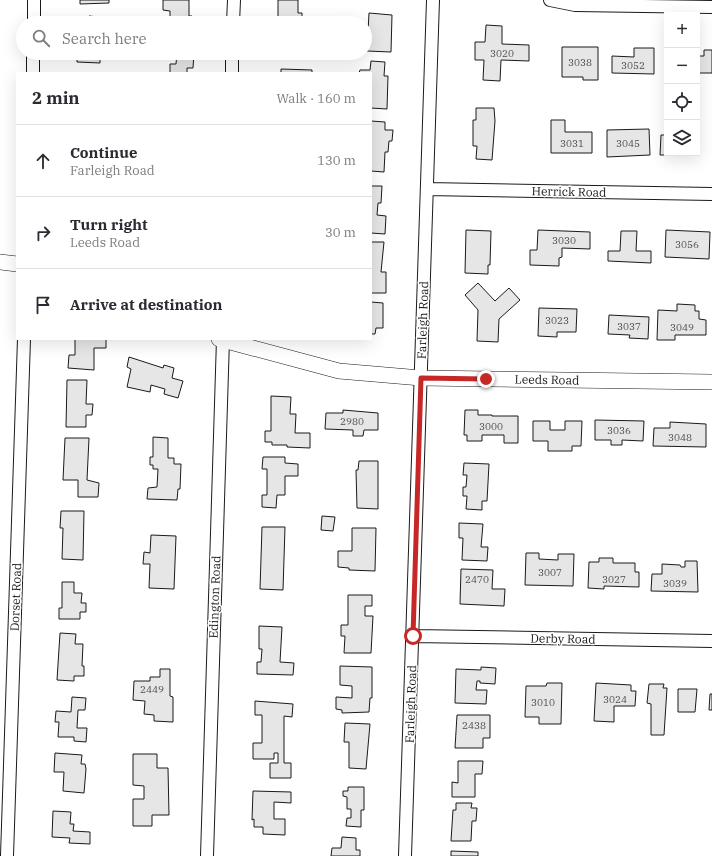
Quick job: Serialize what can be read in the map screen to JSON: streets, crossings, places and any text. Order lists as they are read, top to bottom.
{
  "streets": {
    "street": [
      "Herrick Road",
      "Farleigh Road",
      "Leeds Road",
      "Dorset Road",
      "Edington Road",
      "Derby Road"
    ]
  },
  "crossings": [
    ["Herrick Road", "Farleigh Road"],
    ["Farleigh Road", "Leeds Road"],
    ["Farleigh Road", "Derby Road"],
    ["Leeds Road", "Edington Road"]
  ],
  "house_numbers": [
    "3020",
    "3038",
    "3052",
    "3031",
    "3045",
    "3030",
    "3056",
    "3023",
    "3037",
    "3049",
    "2980",
    "3000",
    "3036",
    "3048",
    "3007",
    "2470",
    "3027",
    "3039",
    "2449",
    "3024",
    "3010",
    "2438"
  ],
  "page": {
    "map_buttons": ["+", "−"],
    "search": "Search here",
    "heading": ["2 min", "Walk · 160 m"],
    "list": [
      ["Continue", "Farleigh Road", "130 m"],
      ["Turn right", "Leeds Road", "30 m"],
      "Arrive at destination"
    ]
  }
}
